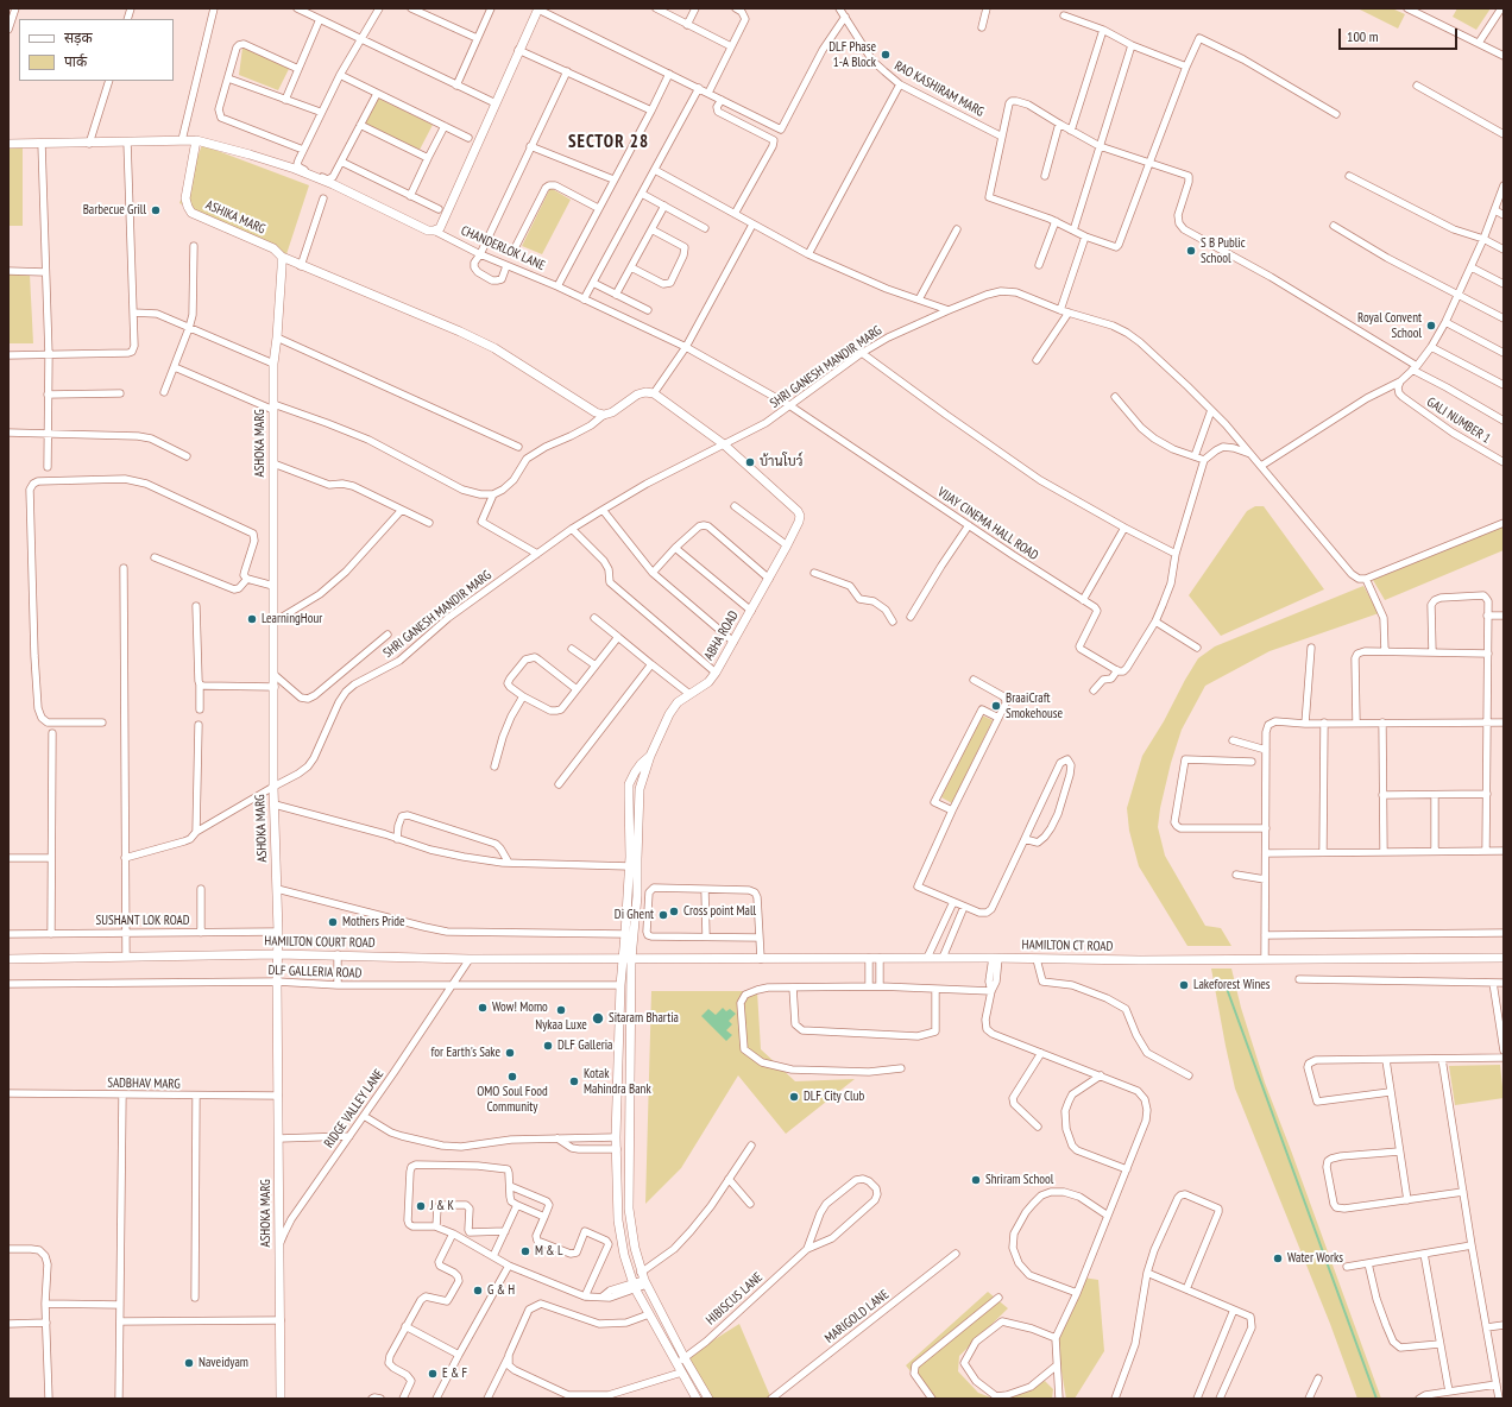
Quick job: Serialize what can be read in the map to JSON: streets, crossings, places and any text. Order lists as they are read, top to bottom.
{
  "streets": {
    "street": [
      "RAO KASHIRAM MARG",
      "ASHIKA MARG",
      "CHANDERLOK LANE",
      "SHRI GANESH MANDIR MARG",
      "GALI NUMBER 1",
      "ASHOKA MARG",
      "VIJAY CINEMA HALL ROAD",
      "ABHA ROAD",
      "SUSHANT LOK ROAD",
      "HAMILTON COURT ROAD",
      "HAMILTON CT ROAD",
      "DLF GALLERIA ROAD",
      "SADBHAV MARG",
      "RIDGE VALLEY LANE",
      "HIBISCUS LANE",
      "MARIGOLD LANE"
    ]
  },
  "crossings": [
    ["ASHIKA MARG", "CHANDERLOK LANE"],
    ["ASHIKA MARG", "ASHOKA MARG"],
    ["CHANDERLOK LANE", "SHRI GANESH MANDIR MARG"],
    ["CHANDERLOK LANE", "VIJAY CINEMA HALL ROAD"],
    ["SHRI GANESH MANDIR MARG", "ASHOKA MARG"],
    ["SHRI GANESH MANDIR MARG", "VIJAY CINEMA HALL ROAD"],
    ["SHRI GANESH MANDIR MARG", "ABHA ROAD"],
    ["ASHOKA MARG", "SUSHANT LOK ROAD"],
    ["ASHOKA MARG", "HAMILTON COURT ROAD"],
    ["ASHOKA MARG", "DLF GALLERIA ROAD"],
    ["ASHOKA MARG", "SADBHAV MARG"],
    ["ASHOKA MARG", "RIDGE VALLEY LANE"],
    ["ABHA ROAD", "HAMILTON COURT ROAD"],
    ["ABHA ROAD", "HAMILTON CT ROAD"],
    ["HAMILTON COURT ROAD", "HAMILTON CT ROAD"],
    ["HAMILTON COURT ROAD", "RIDGE VALLEY LANE"],
    ["DLF GALLERIA ROAD", "RIDGE VALLEY LANE"]
  ],
  "districts": ["SECTOR 28"],
  "places": [
    "DLF Phase 1-A Block",
    "Barbecue Grill",
    "S B Public School",
    "Royal Convent School",
    "บ้านโบว์",
    "LearningHour",
    "BraaiCraft Smokehouse",
    "Cross point Mall",
    "Di Ghent",
    "Mothers Pride",
    "Lakeforest Wines",
    "Wow! Momo",
    "Nykaa Luxe",
    "Sitaram Bhartia",
    "DLF Galleria",
    "for Earth's Sake",
    "OMO Soul Food Community",
    "Kotak Mahindra Bank",
    "DLF City Club",
    "Shriram School",
    "J & K",
    "M & L",
    "Water Works",
    "G & H",
    "Naveidyam",
    "E & F"
  ],
  "legend": ["सड़क", "पार्क"],
  "scale_bar": "100 m"
}
